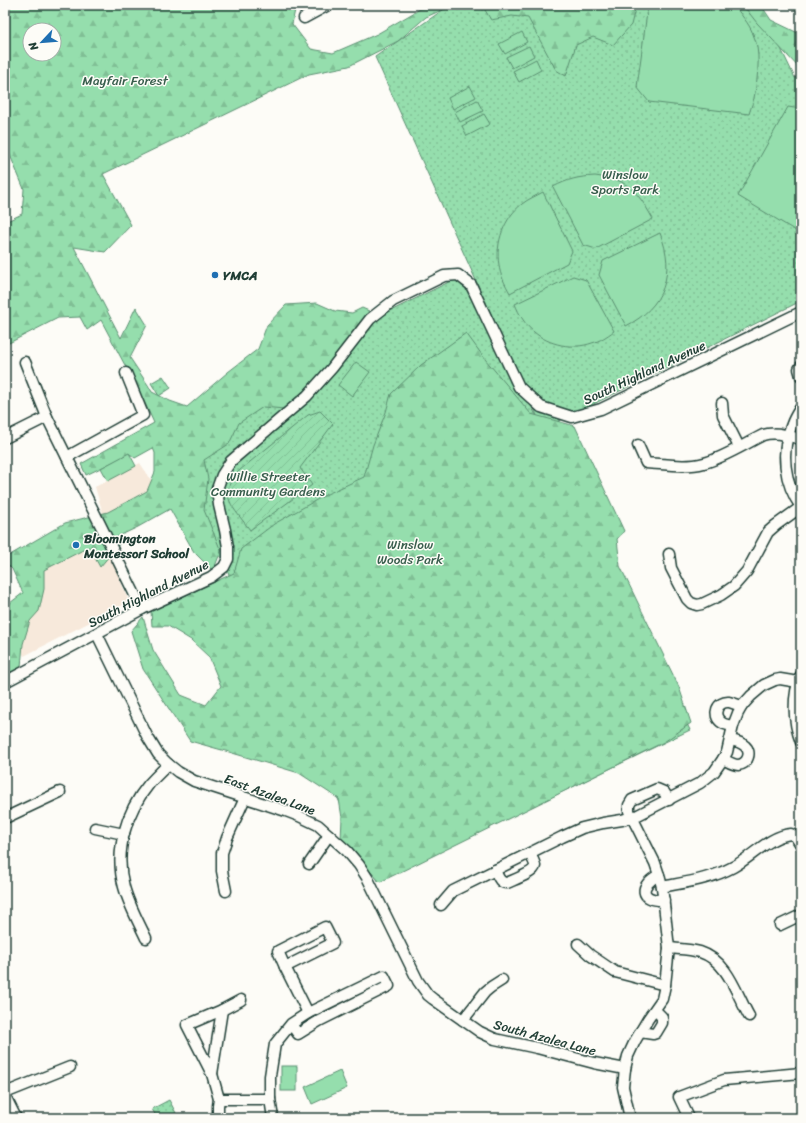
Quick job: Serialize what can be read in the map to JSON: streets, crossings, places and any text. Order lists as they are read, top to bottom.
{
  "streets": {
    "street": ["South Highland Avenue", "East Azalea Lane", "South Azalea Lane"]
  },
  "crossings": [
    ["South Highland Avenue", "East Azalea Lane"],
    ["East Azalea Lane", "South Azalea Lane"]
  ],
  "parks": [
    "Mayfair Forest",
    "Winslow Sports Park",
    "Willie Streeter Community Gardens",
    "Winslow Woods Park"
  ],
  "places": ["YMCA", "Bloomington Montessori School"],
  "north": "bottom left"
}
